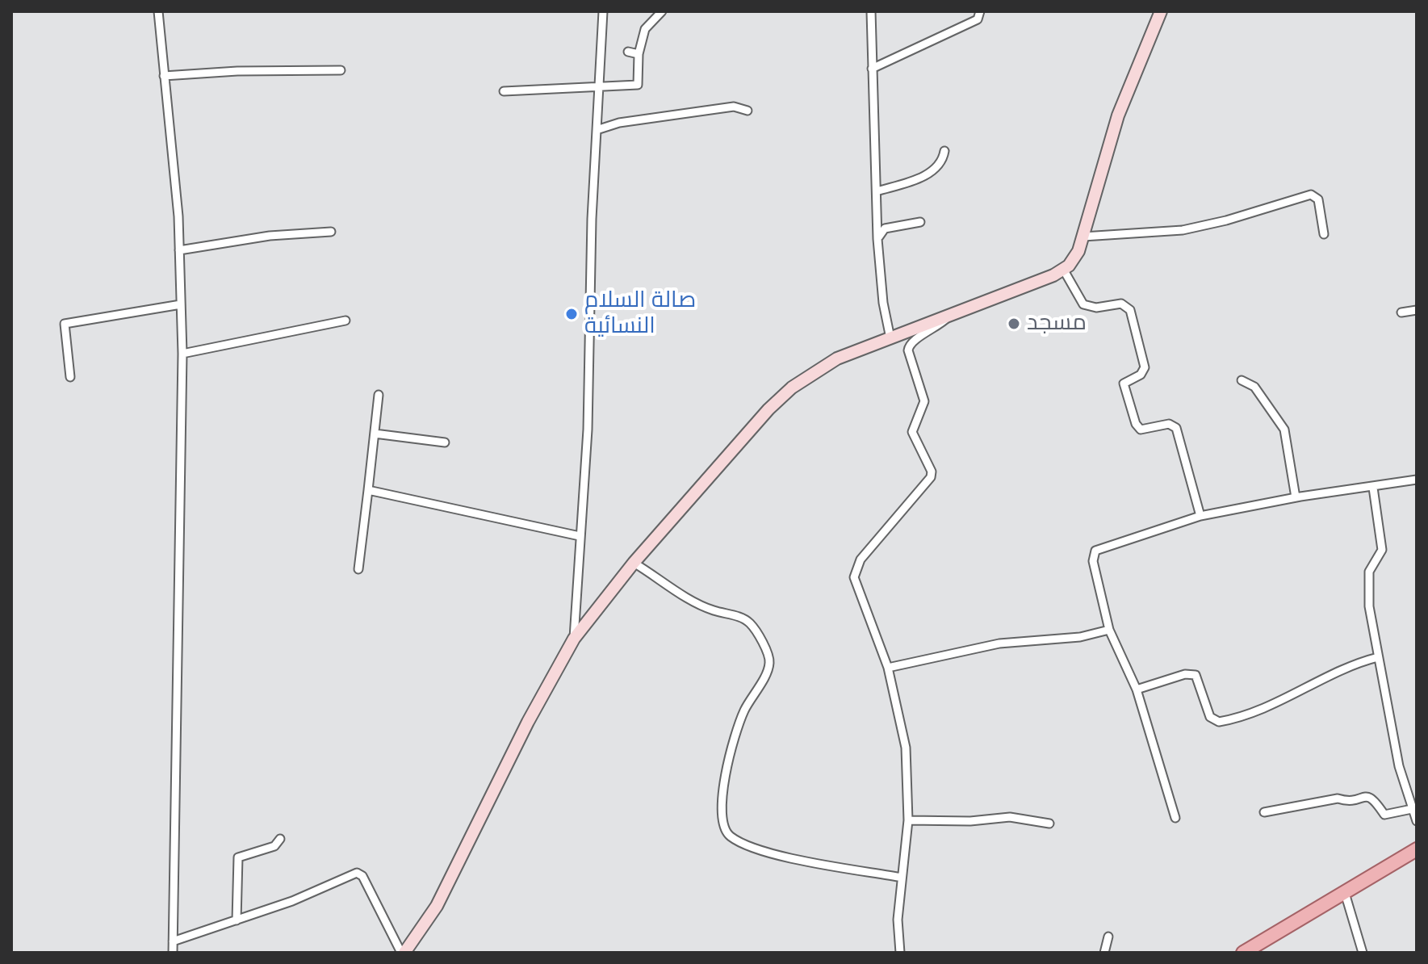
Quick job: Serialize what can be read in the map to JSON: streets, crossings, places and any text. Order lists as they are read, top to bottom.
{
  "places": ["صالة السلام النسائية", "مسجد"]
}
